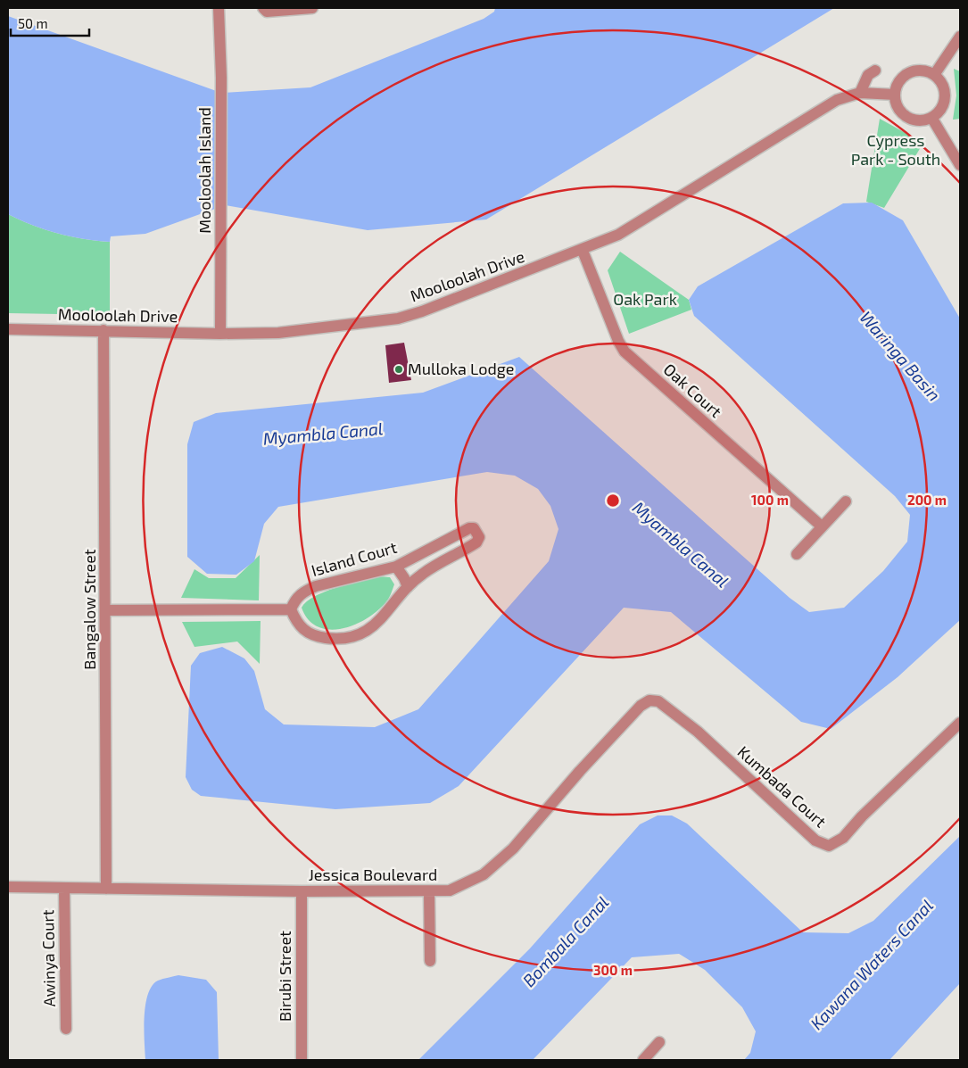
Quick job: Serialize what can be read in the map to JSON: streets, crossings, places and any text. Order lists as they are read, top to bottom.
{
  "streets": {
    "street": [
      "Mooloolah Island",
      "Mooloolah Drive",
      "Oak Court",
      "Island Court",
      "Bangalow Street",
      "Kumbada Court",
      "Jessica Boulevard",
      "Awinya Court",
      "Birubi Street"
    ]
  },
  "crossings": [
    ["Mooloolah Island", "Mooloolah Drive"],
    ["Mooloolah Drive", "Oak Court"],
    ["Mooloolah Drive", "Bangalow Street"],
    ["Bangalow Street", "Jessica Boulevard"],
    ["Kumbada Court", "Jessica Boulevard"],
    ["Jessica Boulevard", "Awinya Court"],
    ["Jessica Boulevard", "Birubi Street"]
  ],
  "water": [
    "Waringa Basin",
    "Myambla Canal",
    "Bombala Canal",
    "Kawana Waters Canal"
  ],
  "parks": ["Cypress Park - South", "Oak Park"],
  "places": ["Mulloka Lodge"],
  "scale_bar": "50 m",
  "rings": ["100 m", "200 m", "300 m"]
}
